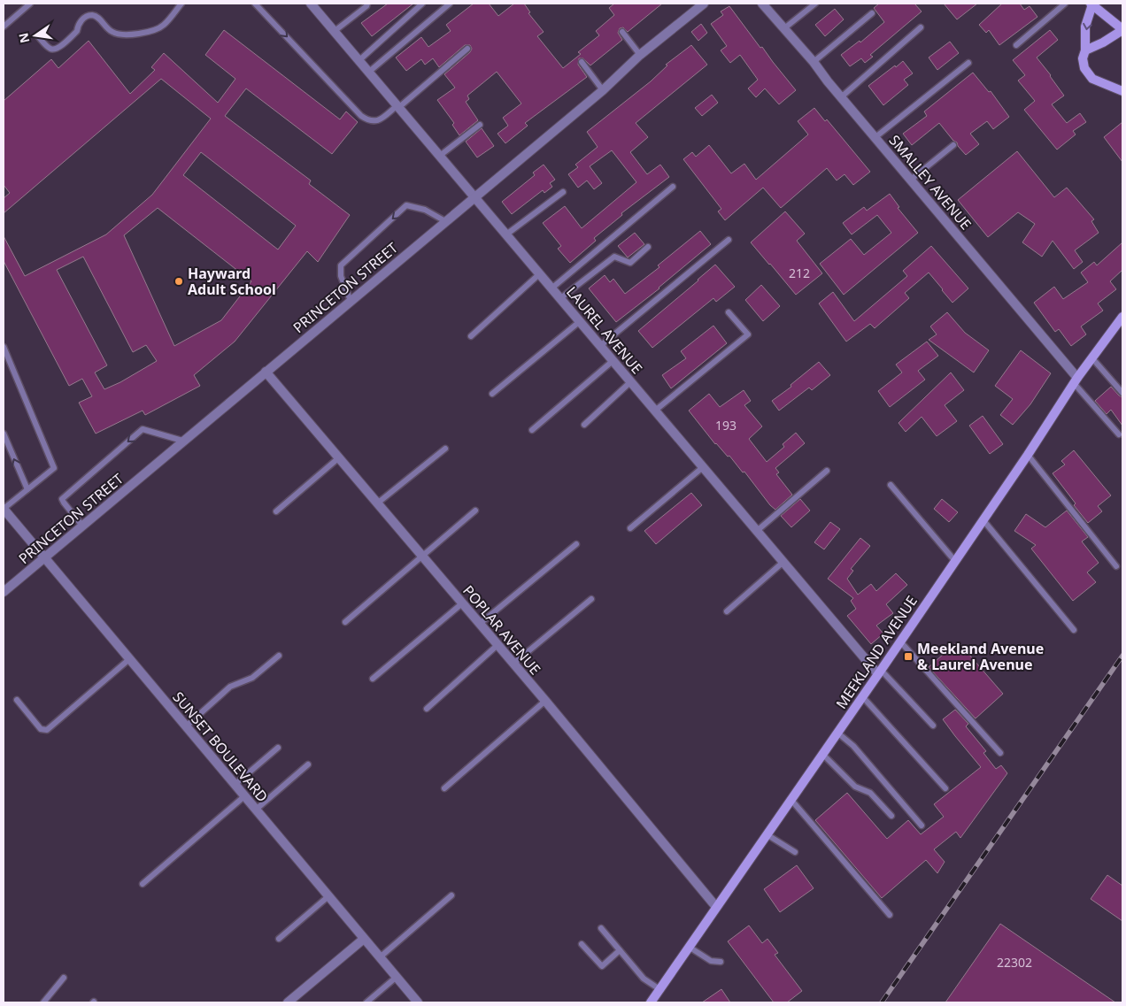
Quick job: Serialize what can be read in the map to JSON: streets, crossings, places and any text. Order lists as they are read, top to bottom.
{
  "streets": {
    "street": [
      "SMALLEY AVENUE",
      "PRINCETON STREET",
      "LAUREL AVENUE",
      "POPLAR AVENUE",
      "MEEKLAND AVENUE",
      "SUNSET BOULEVARD"
    ]
  },
  "crossings": [
    ["SMALLEY AVENUE", "MEEKLAND AVENUE"],
    ["PRINCETON STREET", "LAUREL AVENUE"],
    ["PRINCETON STREET", "POPLAR AVENUE"],
    ["PRINCETON STREET", "SUNSET BOULEVARD"],
    ["LAUREL AVENUE", "MEEKLAND AVENUE"],
    ["POPLAR AVENUE", "MEEKLAND AVENUE"]
  ],
  "places": {
    "other": ["Hayward Adult School"],
    "transit": ["Meekland Avenue & Laurel Avenue"]
  },
  "house_numbers": ["212", "193", "22302"],
  "north": "left"
}
